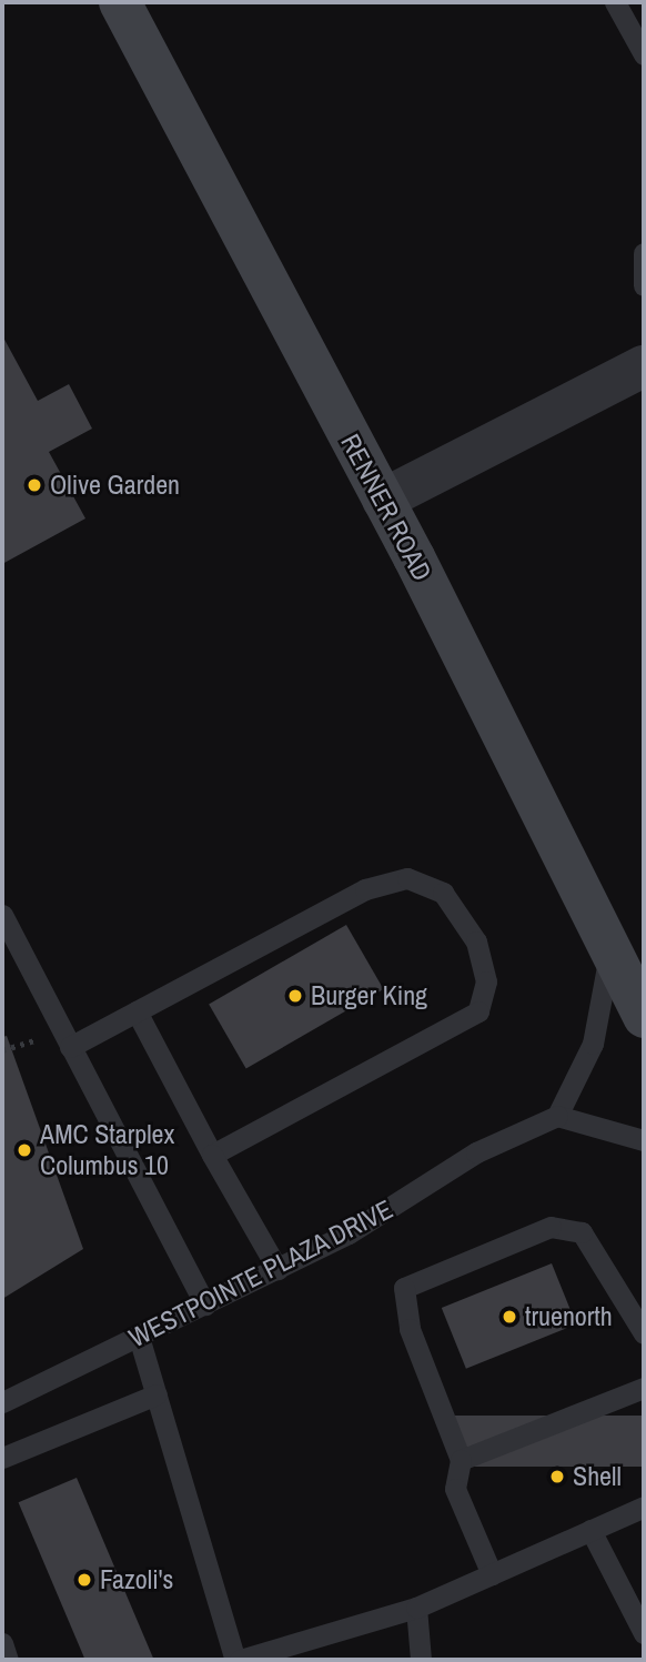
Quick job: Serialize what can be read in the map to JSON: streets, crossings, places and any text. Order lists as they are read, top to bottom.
{
  "streets": {
    "main road": ["RENNER ROAD"],
    "lane": ["WESTPOINTE PLAZA DRIVE"]
  },
  "places": [
    "Olive Garden",
    "Burger King",
    "AMC Starplex Columbus 10",
    "truenorth",
    "Shell",
    "Fazoli's"
  ]
}
